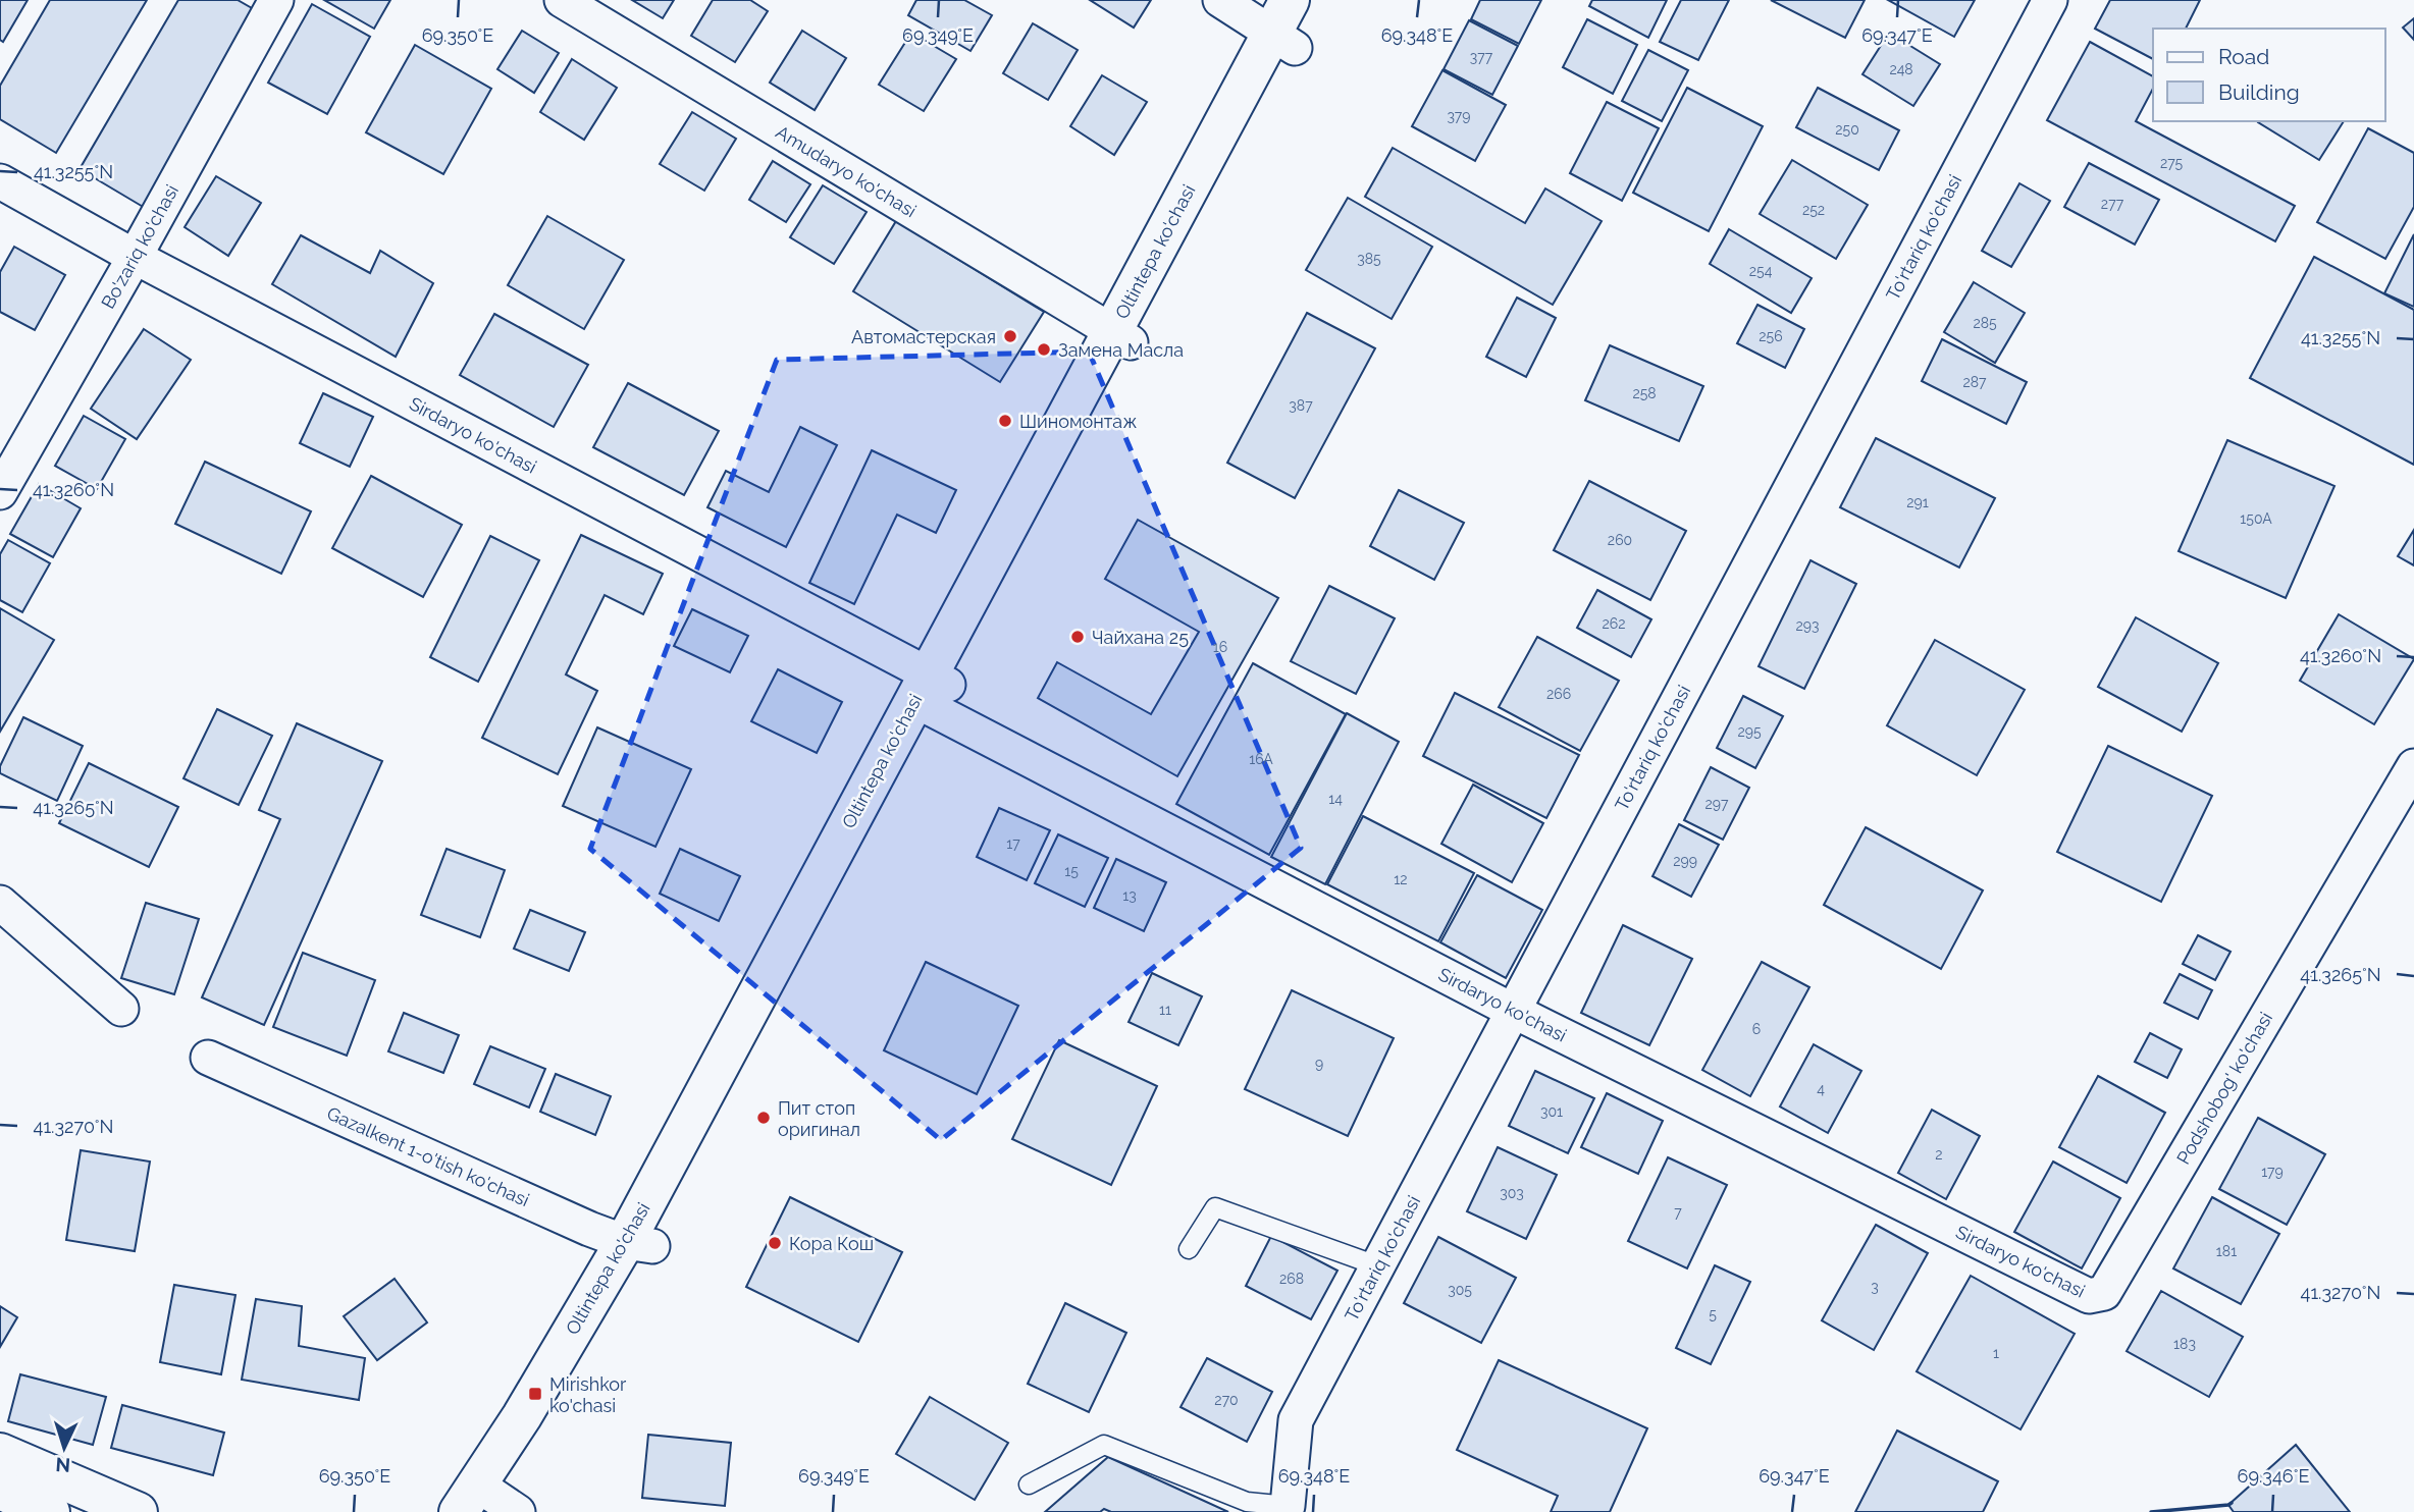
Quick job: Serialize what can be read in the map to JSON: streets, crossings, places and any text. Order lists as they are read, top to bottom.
{
  "streets": {
    "main road": ["Oltintepa ko'chasi"],
    "street": [
      "Amudaryo ko'chasi",
      "To'rtariq ko'chasi",
      "Bo'zariq ko'chasi",
      "Sirdaryo ko'chasi",
      "Podshobog' ko'chasi",
      "Gazalkent 1-o'tish ko'chasi"
    ]
  },
  "crossings": [
    ["Amudaryo ko'chasi", "Oltintepa ko'chasi"],
    ["To'rtariq ko'chasi", "Sirdaryo ko'chasi"],
    ["Bo'zariq ko'chasi", "Sirdaryo ko'chasi"],
    ["Oltintepa ko'chasi", "Sirdaryo ko'chasi"],
    ["Oltintepa ko'chasi", "Gazalkent 1-o'tish ko'chasi"],
    ["Sirdaryo ko'chasi", "Podshobog' ko'chasi"]
  ],
  "places": {
    "other": [
      "Автомастерская",
      "Замена Маслa",
      "Шиномонтаж",
      "Чайхана 25",
      "Пит стоп оригинал",
      "Кора Кош"
    ],
    "transit": ["Mirishkor ko'chasi"]
  },
  "house_numbers": [
    "377",
    "248",
    "379",
    "250",
    "275",
    "277",
    "252",
    "385",
    "254",
    "285",
    "256",
    "287",
    "258",
    "387",
    "291",
    "150A",
    "260",
    "262",
    "293",
    "16",
    "266",
    "295",
    "16A",
    "14",
    "297",
    "17",
    "299",
    "15",
    "12",
    "13",
    "11",
    "6",
    "9",
    "4",
    "301",
    "2",
    "179",
    "303",
    "7",
    "181",
    "268",
    "3",
    "305",
    "5",
    "183",
    "1",
    "270"
  ],
  "legend": ["Road", "Building"],
  "north": "bottom",
  "coordinates": [
    "69.350°E",
    "69.349°E",
    "69.348°E",
    "69.347°E",
    "41.3255°N",
    "41.3260°N",
    "41.3265°N",
    "41.3270°N",
    "69.346°E"
  ]
}
